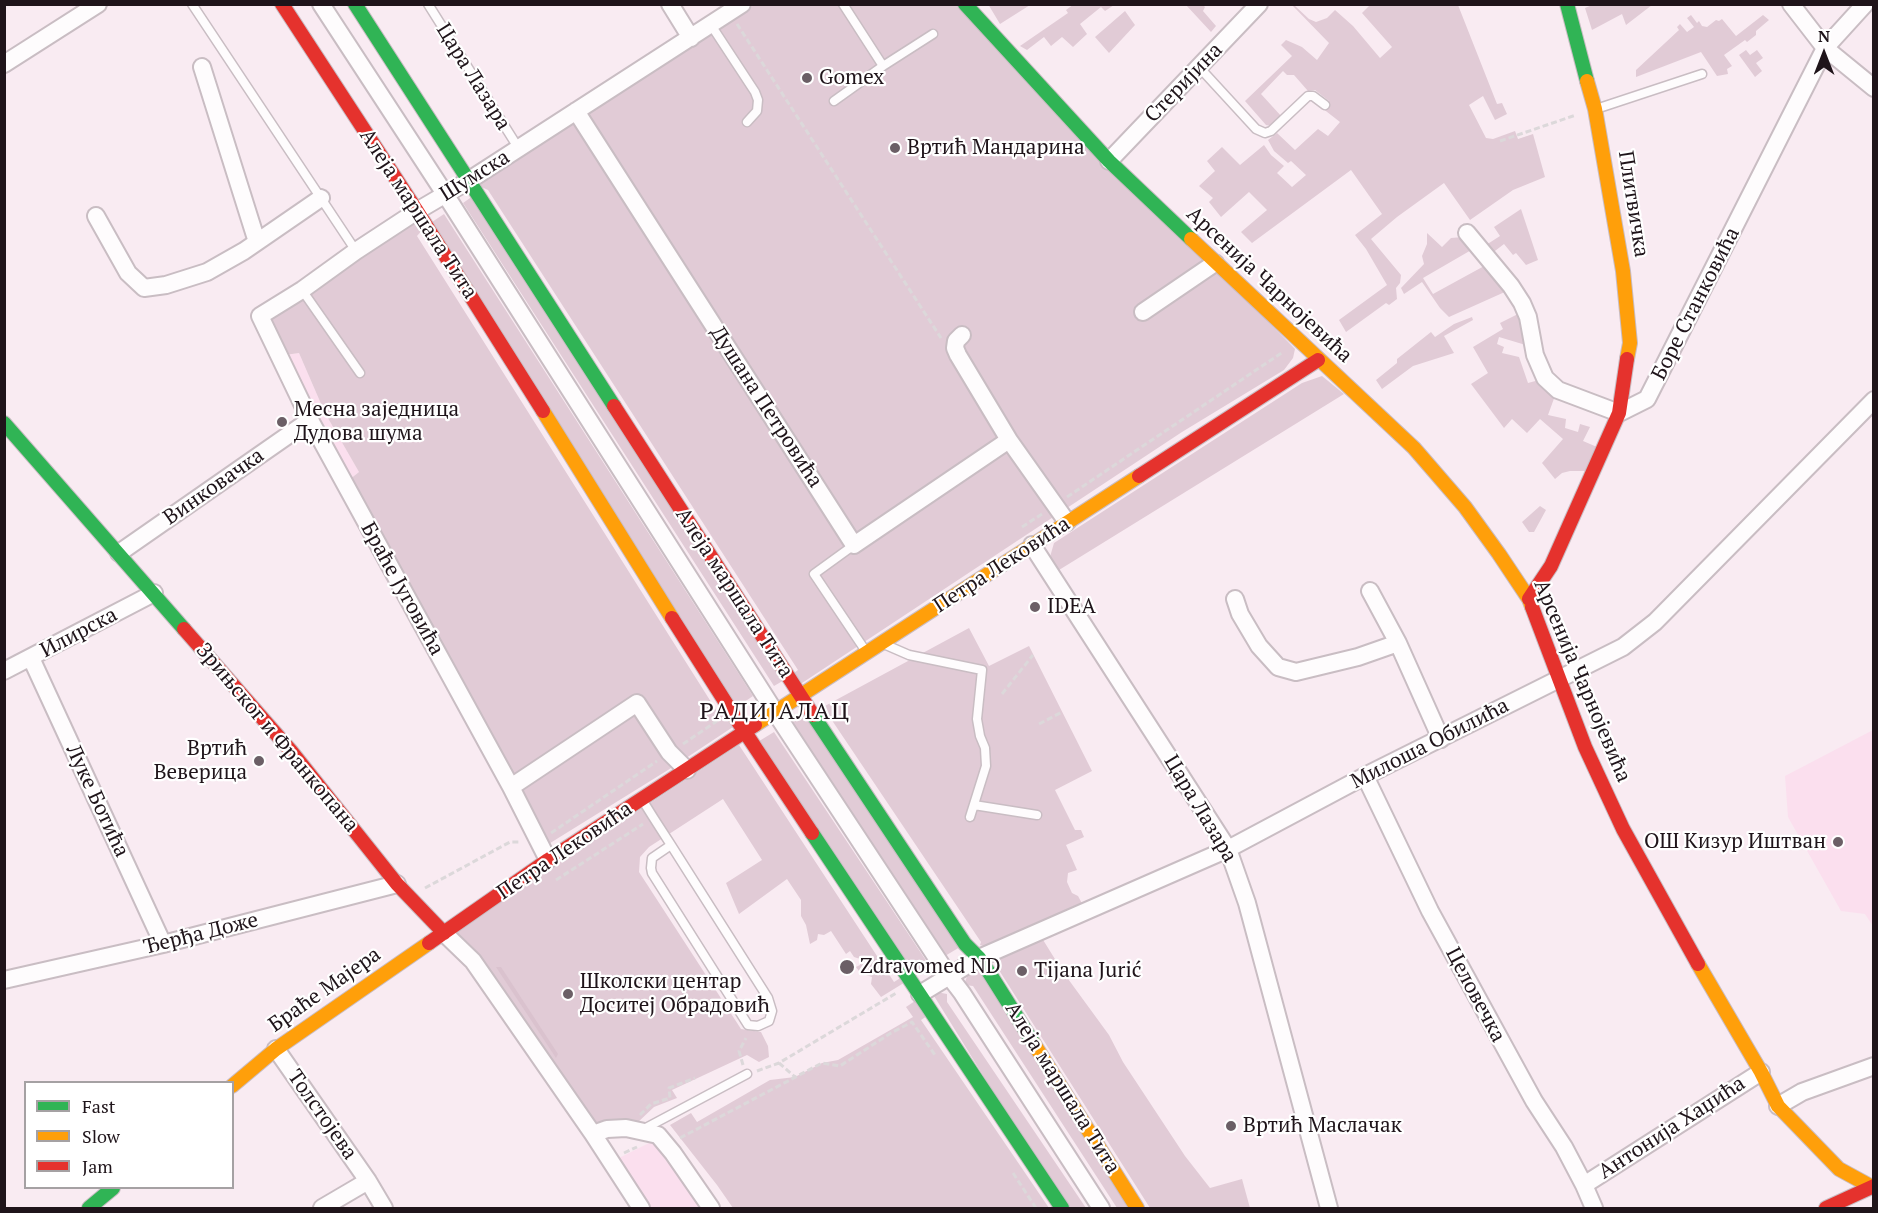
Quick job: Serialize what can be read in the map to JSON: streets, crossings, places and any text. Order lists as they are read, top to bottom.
{
  "streets": {
    "street": [
      "Цара Лазара",
      "Стеријина",
      "Шумска",
      "Плитвичка",
      "Алеја маршала Тита",
      "Арсенија Чарнојевића",
      "Боре Станковића",
      "Душана Петровића",
      "Винковачка",
      "Петра Лековића",
      "Браће Југовића",
      "Илирска",
      "Зрињског и Франкопана",
      "Милоша Обилића",
      "Луке Ботића",
      "Ђерђа Доже",
      "Браће Мајера",
      "Целовечка",
      "Толстојева",
      "Антонија Хаџића"
    ]
  },
  "crossings": [
    ["Цара Лазара", "Шумска"],
    ["Цара Лазара", "Петра Лековића"],
    ["Цара Лазара", "Милоша Обилића"],
    ["Стеријина", "Арсенија Чарнојевића"],
    ["Шумска", "Алеја маршала Тита"],
    ["Шумска", "Душана Петровића"],
    ["Шумска", "Браће Југовића"],
    ["Плитвичка", "Боре Станковића"],
    ["Алеја маршала Тита", "Петра Лековића"],
    ["Алеја маршала Тита", "Милоша Обилића"],
    ["Арсенија Чарнојевића", "Петра Лековића"],
    ["Арсенија Чарнојевића", "Милоша Обилића"],
    ["Арсенија Чарнојевића", "Антонија Хаџића"],
    ["Винковачка", "Браће Југовића"],
    ["Винковачка", "Зрињског и Франкопана"],
    ["Петра Лековића", "Браће Југовића"],
    ["Петра Лековића", "Зрињског и Франкопана"],
    ["Петра Лековића", "Браће Мајера"],
    ["Илирска", "Зрињског и Франкопана"],
    ["Илирска", "Луке Ботића"],
    ["Зрињског и Франкопана", "Ђерђа Доже"],
    ["Зрињског и Франкопана", "Браће Мајера"],
    ["Милоша Обилића", "Целовечка"],
    ["Луке Ботића", "Ђерђа Доже"],
    ["Браће Мајера", "Толстојева"],
    ["Целовечка", "Антонија Хаџића"]
  ],
  "districts": ["РАДИЈАЛАЦ"],
  "places": [
    "Gomex",
    "Вртић Мандарина",
    "Месна заједница Дудова шума",
    "IDEA",
    "Вртић Веверица",
    "ОШ Кизур Иштван",
    "Zdravomed ND",
    "Tijana Jurić",
    "Школски центар Доситеј Обрадовић",
    "Вртић Маслачак"
  ],
  "legend": ["Fast", "Slow", "Jam"],
  "north": "top"
}
